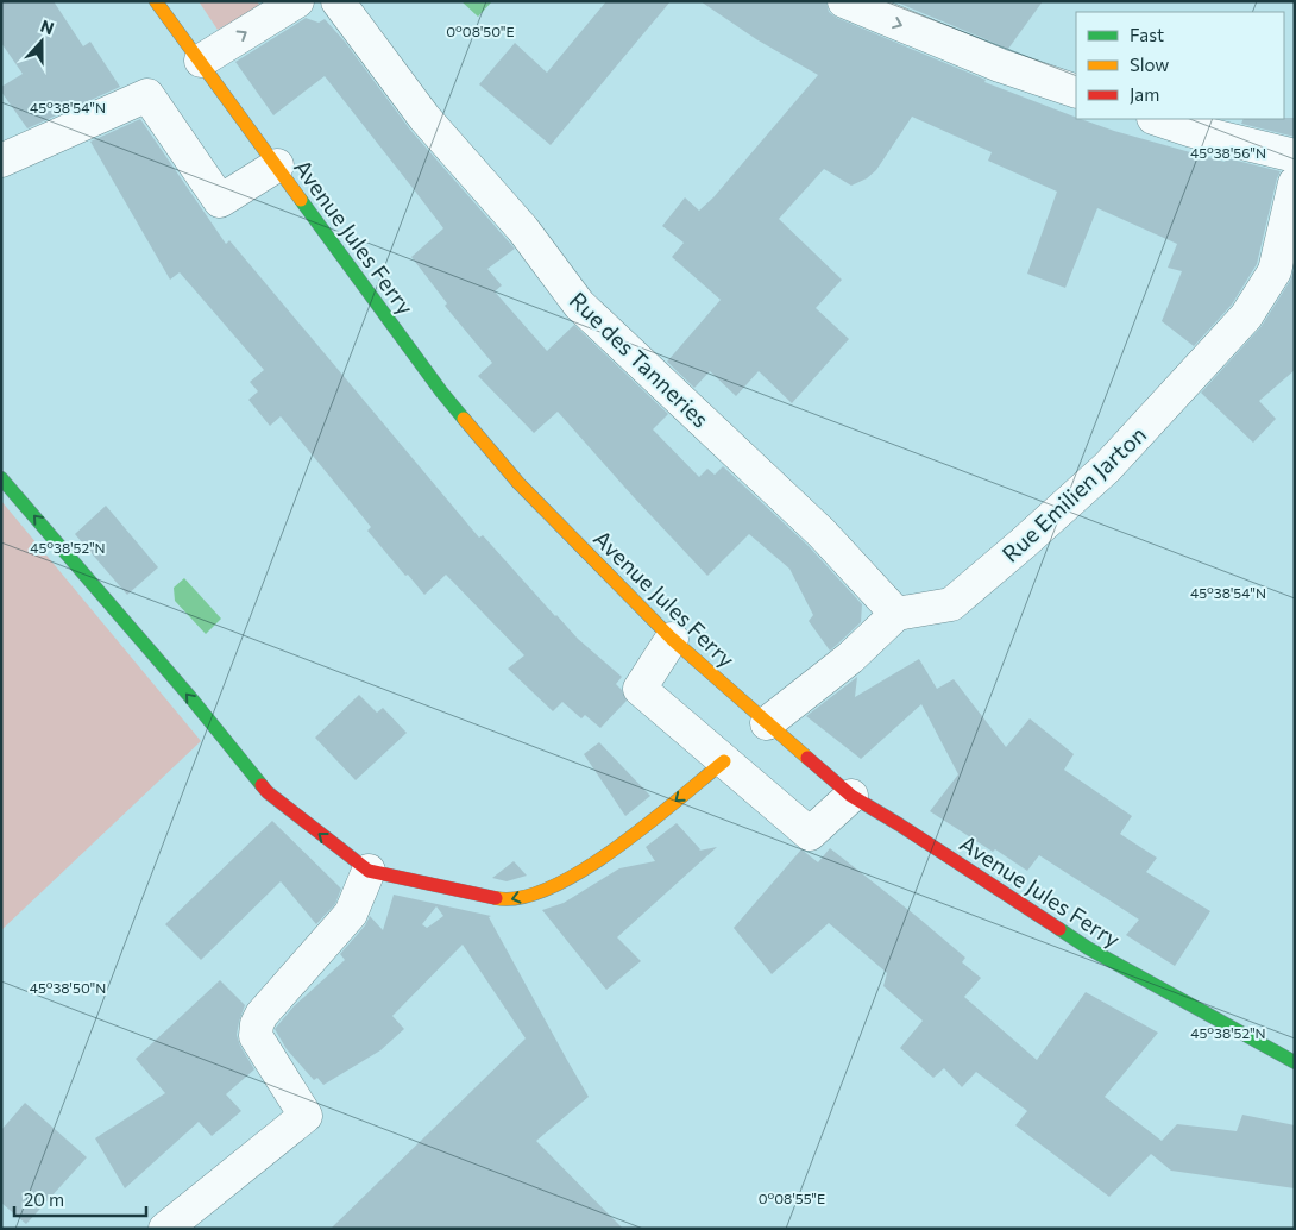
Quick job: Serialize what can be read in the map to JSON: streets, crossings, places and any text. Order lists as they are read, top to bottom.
{
  "streets": {
    "street": ["Avenue Jules Ferry", "Rue des Tanneries", "Rue Emilien Jarton"]
  },
  "crossings": [
    ["Rue des Tanneries", "Rue Emilien Jarton"]
  ],
  "legend": ["Fast", "Slow", "Jam"],
  "scale_bar": "20 m",
  "north": "top",
  "coordinates": [
    "0°08'50\"E",
    "45°38'54\"N",
    "45°38'56\"N",
    "45°38'52\"N",
    "45°38'50\"N",
    "0°08'55\"E"
  ]
}
